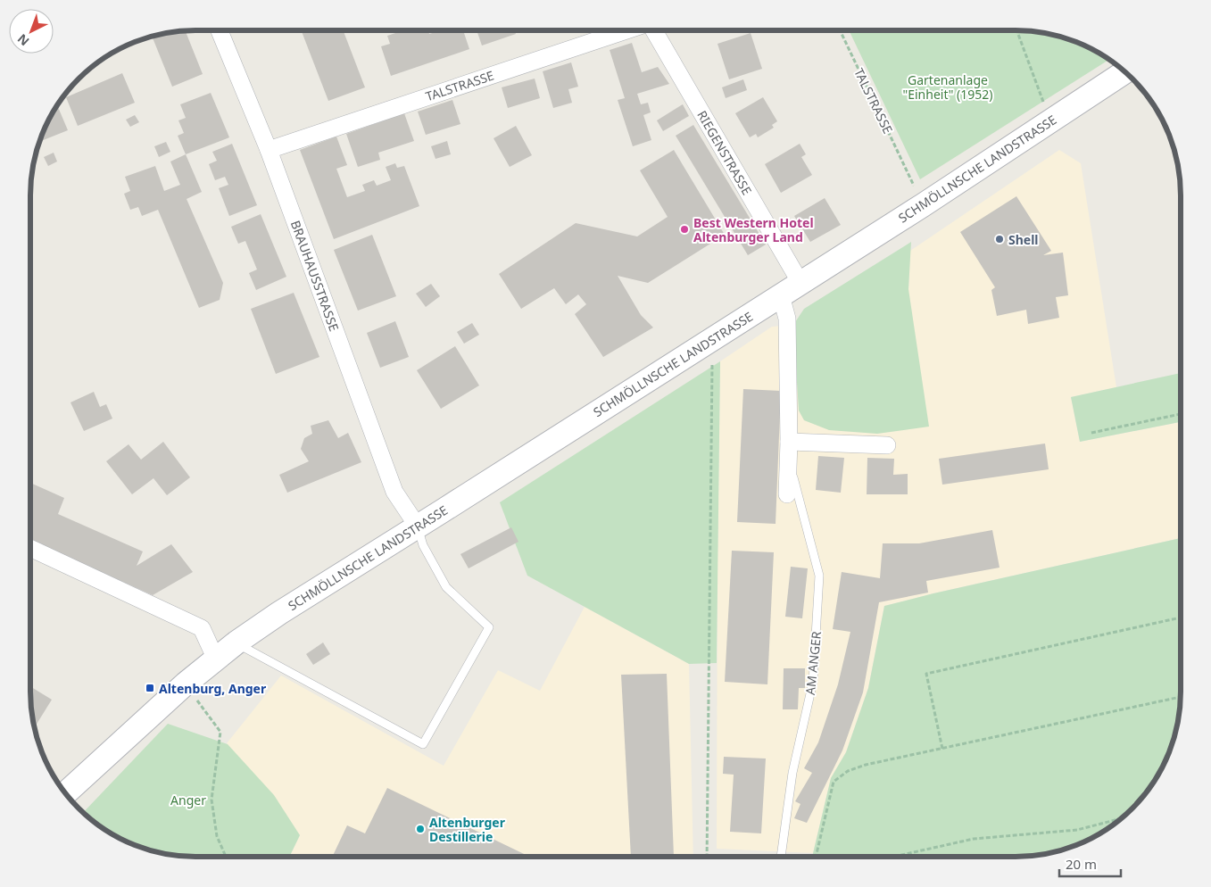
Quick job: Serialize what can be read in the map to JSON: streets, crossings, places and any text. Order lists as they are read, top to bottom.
{
  "streets": {
    "main road": ["SCHMÖLLNSCHE LANDSTRASSE"],
    "street": [
      "TALSTRASSE",
      "RIEGENSTRASSE",
      "BRAUHAUSSTRASSE",
      "AM ANGER"
    ]
  },
  "crossings": [
    ["TALSTRASSE", "BRAUHAUSSTRASSE"],
    ["RIEGENSTRASSE", "SCHMÖLLNSCHE LANDSTRASSE"],
    ["SCHMÖLLNSCHE LANDSTRASSE", "BRAUHAUSSTRASSE"],
    ["SCHMÖLLNSCHE LANDSTRASSE", "AM ANGER"]
  ],
  "parks": ["Gartenanlage \"Einheit\" (1952)", "Anger"],
  "places": {
    "other": ["Best Western Hotel Altenburger Land", "Shell", "Altenburger Destillerie"],
    "transit": ["Altenburg, Anger"]
  },
  "scale_bar": "20 m",
  "north": "bottom left"
}
